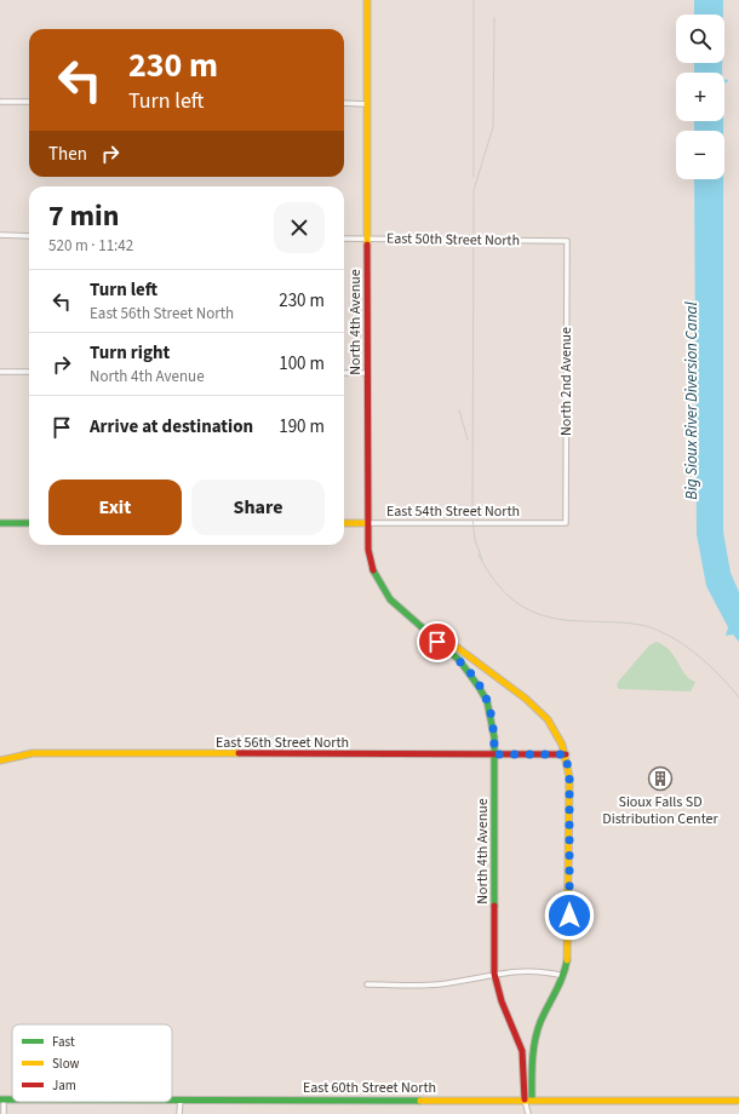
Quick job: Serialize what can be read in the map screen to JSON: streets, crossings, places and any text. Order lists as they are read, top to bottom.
{
  "streets": {
    "street": [
      "East 50th Street North",
      "North 4th Avenue",
      "North 2nd Avenue",
      "East 54th Street North",
      "East 56th Street North",
      "East 60th Street North"
    ]
  },
  "crossings": [
    ["East 50th Street North", "North 4th Avenue"],
    ["East 50th Street North", "North 2nd Avenue"],
    ["North 4th Avenue", "East 54th Street North"],
    ["North 4th Avenue", "East 56th Street North"],
    ["North 4th Avenue", "East 60th Street North"],
    ["North 2nd Avenue", "East 54th Street North"]
  ],
  "water": ["Big Sioux River Diversion Canal"],
  "places": {
    "building": ["Sioux Falls SD Distribution Center"]
  },
  "legend": ["Fast", "Slow", "Jam"],
  "page": {
    "map_buttons": ["+", "−"],
    "turn": ["230 m", "Turn left"],
    "then": "Then",
    "heading": ["7 min", "520 m · 11:42"],
    "list": [
      {
        "name": "Turn left",
        "note": "East 56th Street North",
        "value": "230 m"
      },
      {
        "name": "Turn right",
        "note": "North 4th Avenue",
        "value": "100 m"
      },
      {
        "name": "Arrive at destination",
        "value": "190 m"
      }
    ],
    "buttons": ["Exit", "Share"]
  }
}
